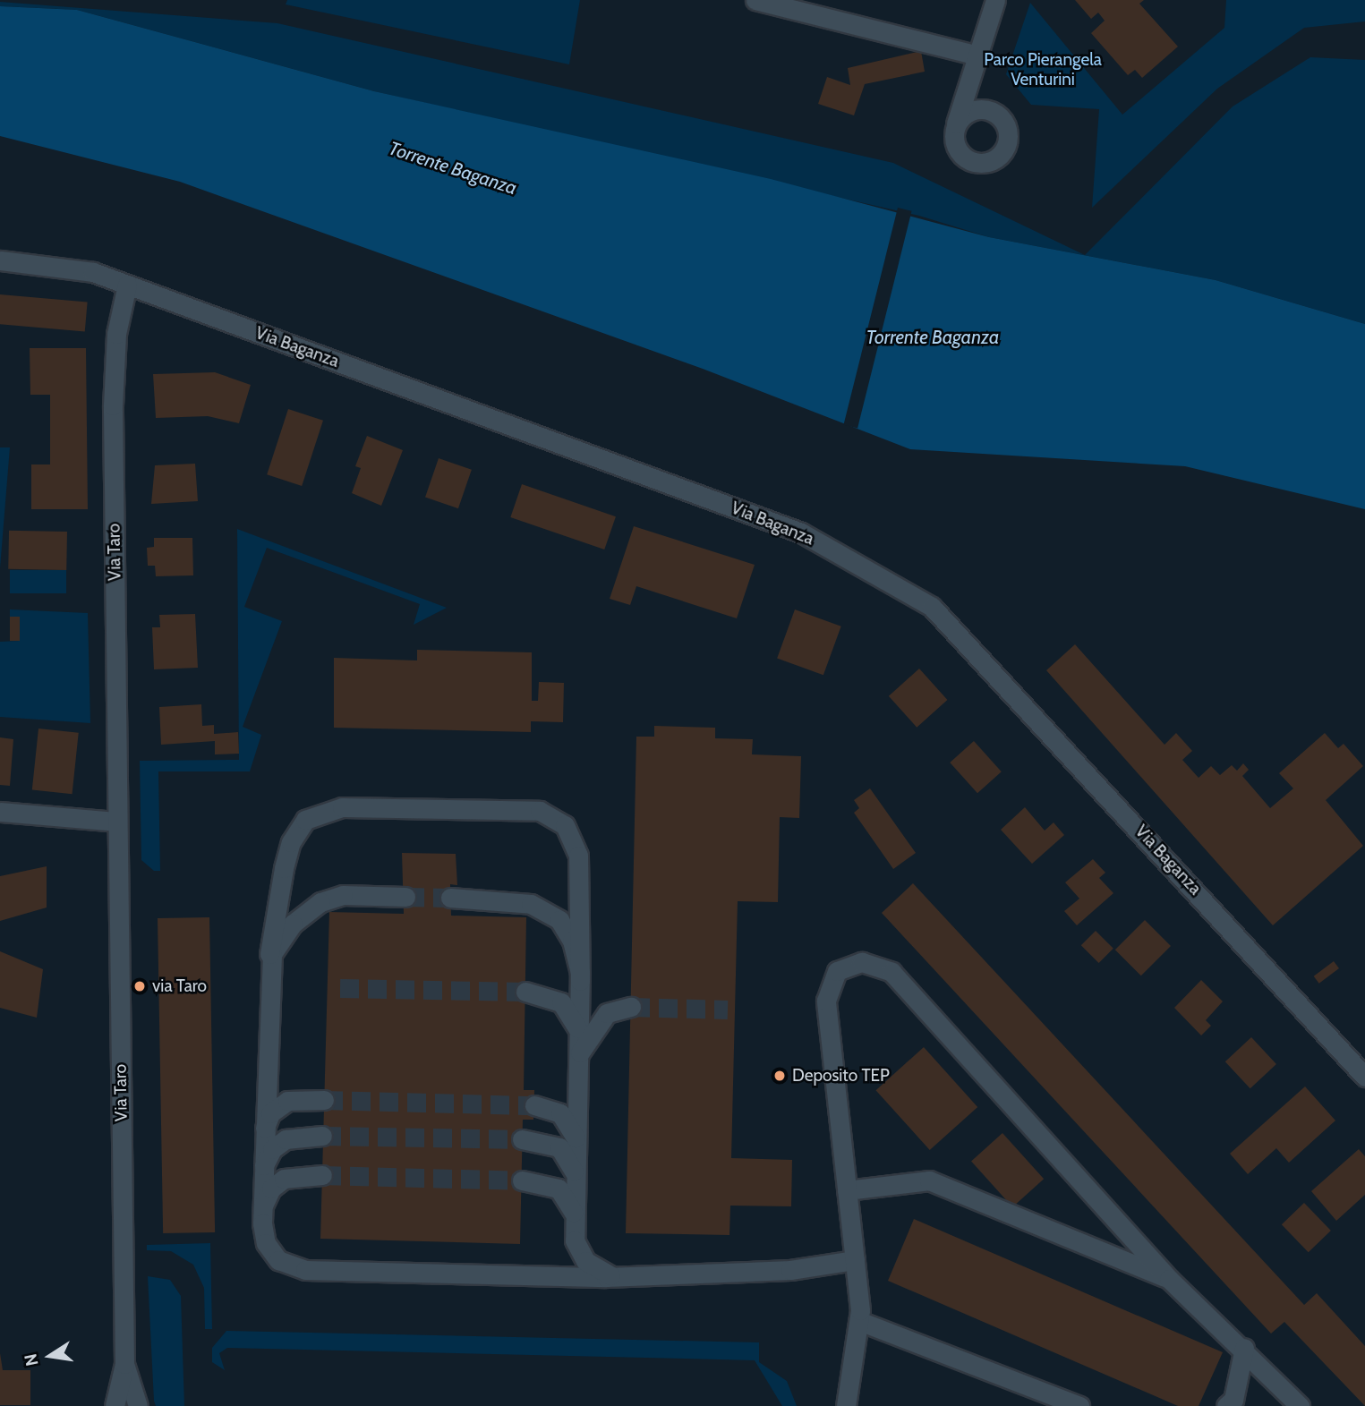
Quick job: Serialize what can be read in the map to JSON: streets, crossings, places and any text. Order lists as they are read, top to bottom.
{
  "streets": {
    "street": ["Via Baganza", "Via Taro"]
  },
  "crossings": [
    ["Via Baganza", "Via Taro"]
  ],
  "water": ["Torrente Baganza"],
  "parks": ["Parco Pierangela Venturini"],
  "places": ["via Taro", "Deposito TEP"],
  "north": "left"
}
